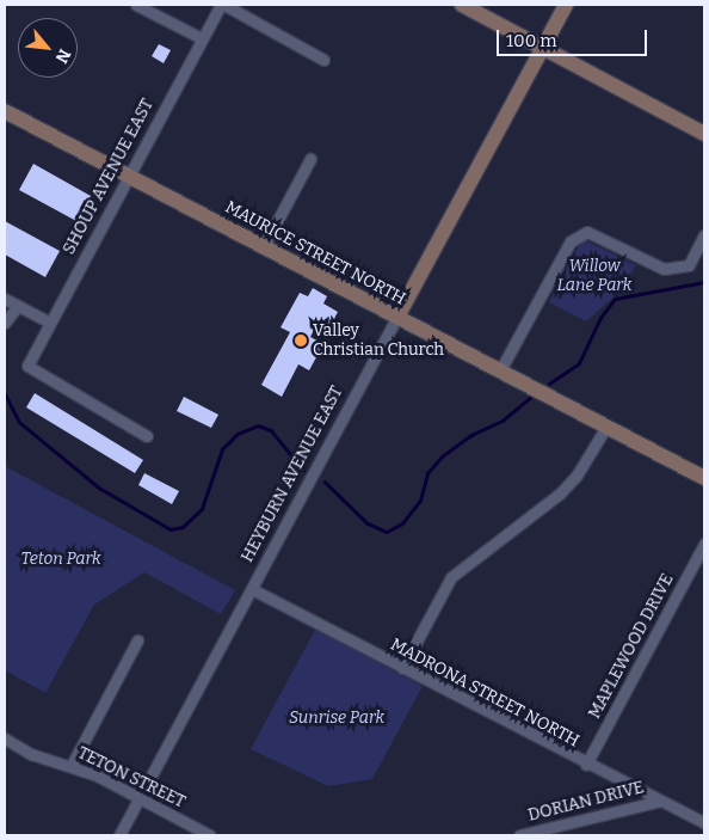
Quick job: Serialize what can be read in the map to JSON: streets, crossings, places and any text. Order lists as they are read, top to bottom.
{
  "streets": {
    "street": [
      "SHOUP AVENUE EAST",
      "MAURICE STREET NORTH",
      "HEYBURN AVENUE EAST",
      "MAPLEWOOD DRIVE",
      "MADRONA STREET NORTH",
      "TETON STREET",
      "DORIAN DRIVE"
    ]
  },
  "crossings": [
    ["SHOUP AVENUE EAST", "MAURICE STREET NORTH"],
    ["MAURICE STREET NORTH", "HEYBURN AVENUE EAST"],
    ["HEYBURN AVENUE EAST", "MADRONA STREET NORTH"],
    ["HEYBURN AVENUE EAST", "TETON STREET"],
    ["MAPLEWOOD DRIVE", "MADRONA STREET NORTH"],
    ["MADRONA STREET NORTH", "DORIAN DRIVE"]
  ],
  "parks": ["Willow Lane Park", "Teton Park", "Sunrise Park"],
  "places": ["Valley Christian Church"],
  "scale_bar": "100 m",
  "north": "bottom right"
}
